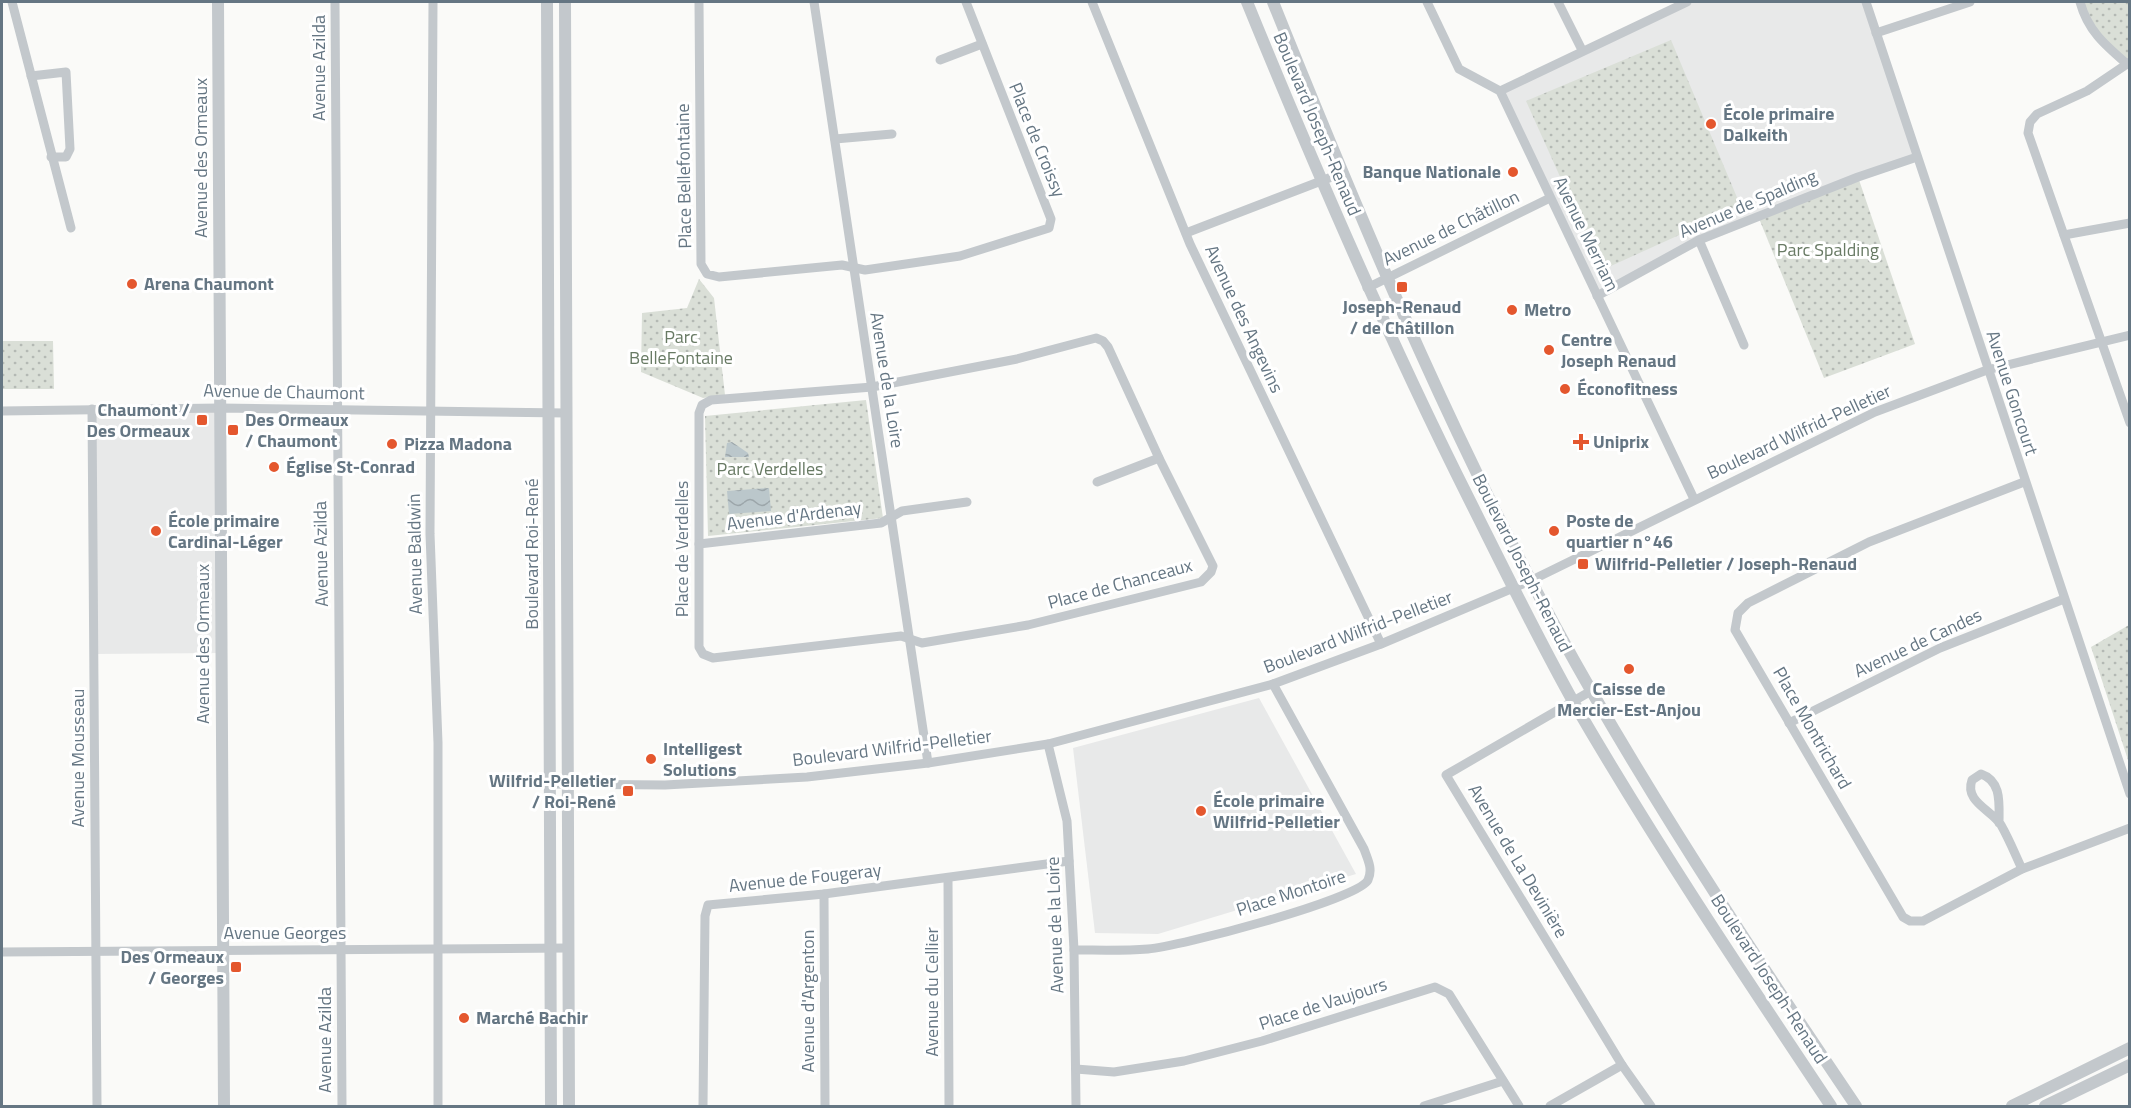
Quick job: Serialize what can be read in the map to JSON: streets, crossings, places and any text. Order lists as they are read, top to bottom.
{
  "streets": {
    "street": [
      "Avenue Azilda",
      "Boulevard Joseph-Renaud",
      "Place de Croissy",
      "Avenue des Ormeaux",
      "Place Bellefontaine",
      "Avenue de Spalding",
      "Avenue de Châtillon",
      "Avenue Merriam",
      "Avenue des Angevins",
      "Avenue de la Loire",
      "Avenue de Chaumont",
      "Avenue Goncourt",
      "Boulevard Wilfrid-Pelletier",
      "Avenue d'Ardenay",
      "Place de Verdelles",
      "Avenue Baldwin",
      "Boulevard Roi-René",
      "Place de Chanceaux",
      "Avenue de Candes",
      "Place Montrichard",
      "Avenue Mousseau",
      "Avenue de La Devinière",
      "Avenue de Fougeray",
      "Place Montoire",
      "Avenue Georges",
      "Avenue du Cellier",
      "Avenue d'Argenton",
      "Place de Vaujours"
    ]
  },
  "crossings": [
    ["Avenue Azilda", "Avenue de Chaumont"],
    ["Avenue Azilda", "Avenue Georges"],
    ["Boulevard Joseph-Renaud", "Avenue de Châtillon"],
    ["Boulevard Joseph-Renaud", "Boulevard Wilfrid-Pelletier"],
    ["Boulevard Joseph-Renaud", "Avenue de La Devinière"],
    ["Place de Croissy", "Place Bellefontaine"],
    ["Place de Croissy", "Avenue de la Loire"],
    ["Avenue des Ormeaux", "Avenue de Chaumont"],
    ["Avenue des Ormeaux", "Avenue Georges"],
    ["Place Bellefontaine", "Avenue de la Loire"],
    ["Avenue de Spalding", "Avenue Merriam"],
    ["Avenue de Spalding", "Avenue Goncourt"],
    ["Avenue de Châtillon", "Avenue Merriam"],
    ["Avenue Merriam", "Boulevard Wilfrid-Pelletier"],
    ["Avenue des Angevins", "Boulevard Wilfrid-Pelletier"],
    ["Avenue de la Loire", "Boulevard Wilfrid-Pelletier"],
    ["Avenue de la Loire", "Avenue d'Ardenay"],
    ["Avenue de la Loire", "Place de Verdelles"],
    ["Avenue de la Loire", "Place de Chanceaux"],
    ["Avenue de la Loire", "Avenue de Fougeray"],
    ["Avenue de la Loire", "Place Montoire"],
    ["Avenue de la Loire", "Place de Vaujours"],
    ["Avenue de Chaumont", "Avenue Baldwin"],
    ["Avenue de Chaumont", "Boulevard Roi-René"],
    ["Avenue de Chaumont", "Avenue Mousseau"],
    ["Avenue Goncourt", "Boulevard Wilfrid-Pelletier"],
    ["Avenue Goncourt", "Avenue de Candes"],
    ["Avenue Goncourt", "Place Montrichard"],
    ["Boulevard Wilfrid-Pelletier", "Boulevard Roi-René"],
    ["Boulevard Wilfrid-Pelletier", "Place Montoire"],
    ["Avenue d'Ardenay", "Place de Verdelles"],
    ["Place de Verdelles", "Place de Chanceaux"],
    ["Avenue Baldwin", "Avenue Georges"],
    ["Boulevard Roi-René", "Avenue Georges"],
    ["Avenue de Candes", "Place Montrichard"],
    ["Avenue Mousseau", "Avenue Georges"],
    ["Avenue de Fougeray", "Avenue du Cellier"],
    ["Avenue de Fougeray", "Avenue d'Argenton"]
  ],
  "parks": ["Parc Spalding", "Parc BelleFontaine", "Parc Verdelles"],
  "places": {
    "other": [
      "École primaire Dalkeith",
      "Banque Nationale",
      "Arena Chaumont",
      "Metro",
      "Centre Joseph Renaud",
      "Éconofitness",
      "Pizza Madona",
      "Église St-Conrad",
      "École primaire Cardinal-Léger",
      "Poste de quartier n°46",
      "Caisse de Mercier-Est-Anjou",
      "Intelligest Solutions",
      "École primaire Wilfrid-Pelletier",
      "Marché Bachir"
    ],
    "transit": [
      "Joseph-Renaud / de Châtillon",
      "Chaumont / Des Ormeaux",
      "Des Ormeaux / Chaumont",
      "Wilfrid-Pelletier / Joseph-Renaud",
      "Wilfrid-Pelletier / Roi-René",
      "Des Ormeaux / Georges"
    ],
    "health": ["Uniprix"]
  }
}
